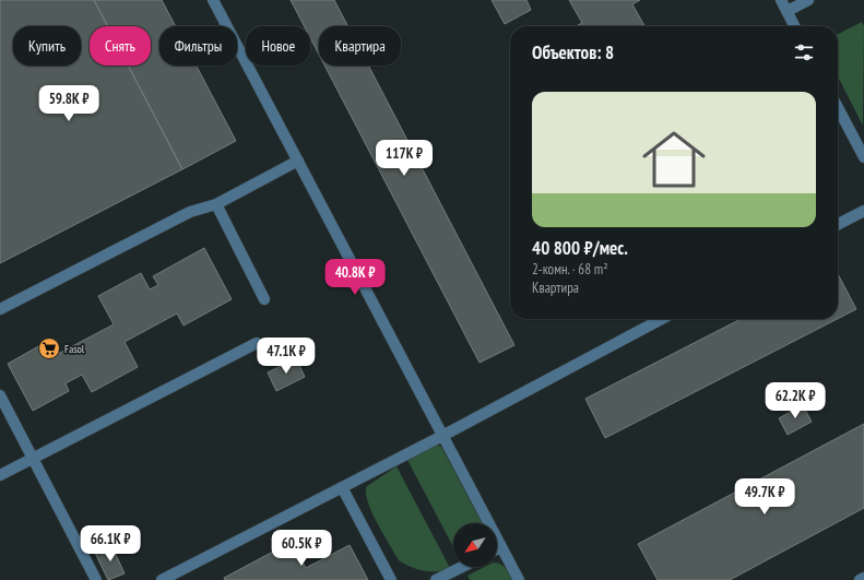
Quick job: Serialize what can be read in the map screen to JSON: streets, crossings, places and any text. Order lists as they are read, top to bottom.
{
  "places": {
    "supermarket": ["Fasol"]
  },
  "north": "bottom left",
  "page": {
    "chip": [
      "Купить",
      "Снять",
      "Фильтры",
      "Новое",
      "Квартира"
    ],
    "heading": "Объектов: 8",
    "list": [
      {
        "name": "40 800 ₽/мес.",
        "note": "2-комн. · 68 m² · Квартира"
      }
    ],
    "price": [
      "59.8K ₽",
      "117K ₽",
      "40.8K ₽",
      "47.1K ₽",
      "62.2K ₽",
      "49.7K ₽",
      "66.1K ₽",
      "60.5K ₽"
    ]
  }
}
